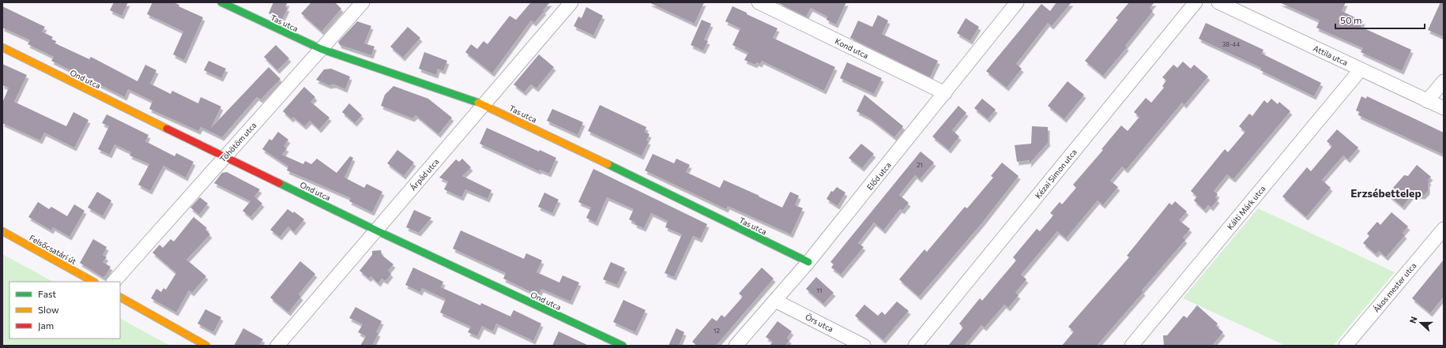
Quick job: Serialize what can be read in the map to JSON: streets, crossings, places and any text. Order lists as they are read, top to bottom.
{
  "streets": {
    "street": [
      "Tas utca",
      "Kond utca",
      "Attila utca",
      "Ond utca",
      "Töhötöm utca",
      "Kézai Simon utca",
      "Árpád utca",
      "Előd utca",
      "Kálti Márk utca",
      "Felsőcsatári út",
      "Ákos mester utca",
      "Örs utca"
    ]
  },
  "crossings": [
    ["Tas utca", "Töhötöm utca"],
    ["Tas utca", "Árpád utca"],
    ["Tas utca", "Előd utca"],
    ["Kond utca", "Előd utca"],
    ["Attila utca", "Kálti Márk utca"],
    ["Ond utca", "Töhötöm utca"],
    ["Ond utca", "Árpád utca"],
    ["Előd utca", "Örs utca"]
  ],
  "districts": ["Erzsébettelep"],
  "house_numbers": [
    "38-44",
    "21",
    "11",
    "12"
  ],
  "legend": ["Fast", "Slow", "Jam"],
  "scale_bar": "50 m",
  "north": "left"
}
